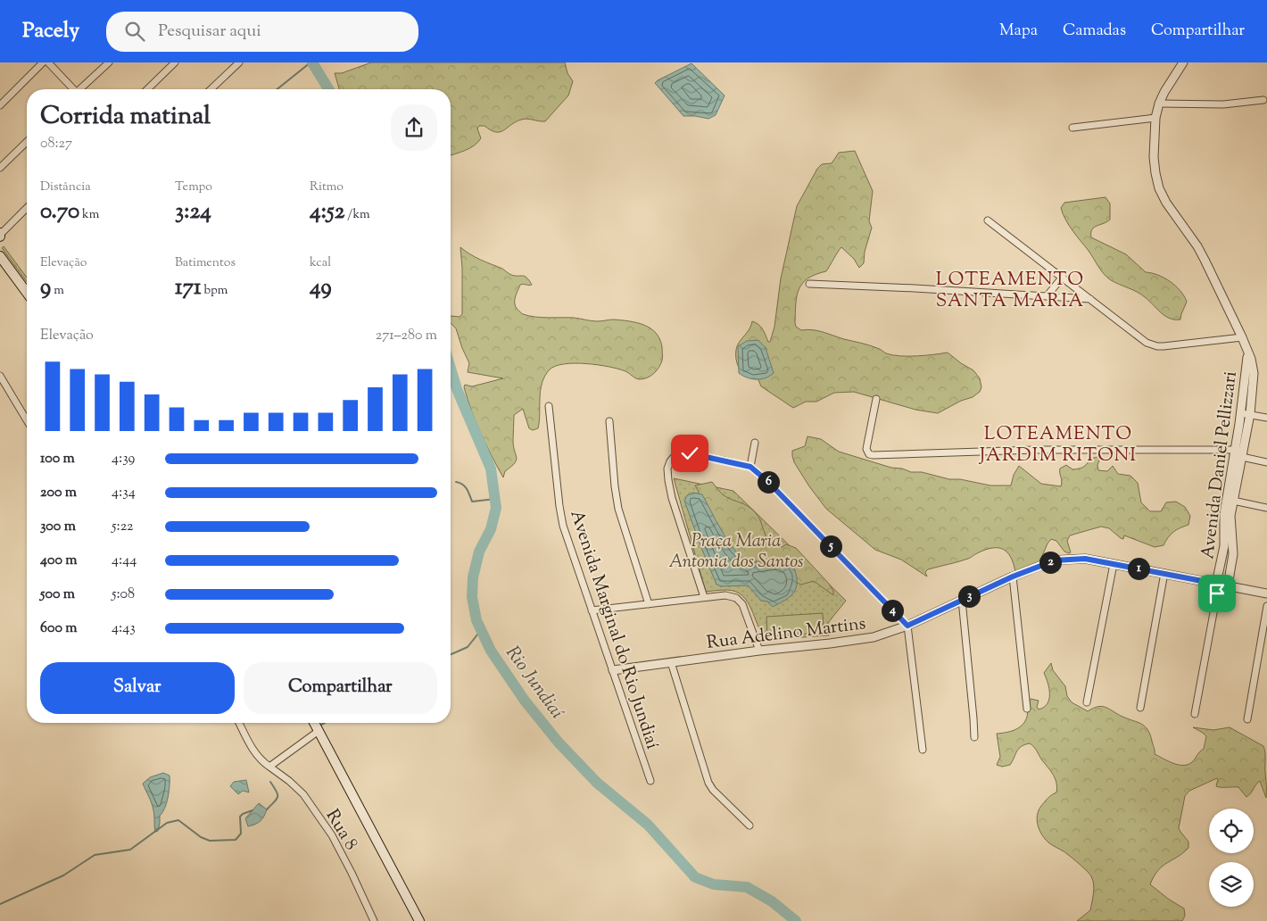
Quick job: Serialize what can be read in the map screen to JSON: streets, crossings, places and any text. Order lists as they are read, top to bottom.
{
  "streets": {
    "street": [
      "Avenida Daniel Pellizzari",
      "Avenida Marginal do Rio Jundiaí",
      "Rua Adelino Martins",
      "Rua 8"
    ]
  },
  "crossings": [
    ["Avenida Daniel Pellizzari", "Rua Adelino Martins"],
    ["Avenida Marginal do Rio Jundiaí", "Rua Adelino Martins"]
  ],
  "districts": ["LOTEAMENTO SANTA MARIA", "LOTEAMENTO JARDIM RITONI"],
  "water": ["Rio Jundiaí"],
  "parks": ["Praça Maria Antonia dos Santos"],
  "page": {
    "header": "Pacely",
    "search": "Pesquisar aqui",
    "nav": ["Mapa", "Camadas", "Compartilhar"],
    "heading": ["Corrida matinal", "08:27"],
    "stats": [
      ["Distância", "0.70 km"],
      ["Tempo", "3:24"],
      ["Ritmo", "4:52 /km"],
      ["Elevação", "9 m"],
      ["Batimentos", "171 bpm"],
      ["kcal", "49"]
    ],
    "chart": ["Elevação", "271–280 m"],
    "list": [
      {
        "name": "100 m",
        "note": "4:39"
      },
      {
        "name": "200 m",
        "note": "4:34"
      },
      {
        "name": "300 m",
        "note": "5:22"
      },
      {
        "name": "400 m",
        "note": "4:44"
      },
      {
        "name": "500 m",
        "note": "5:08"
      },
      {
        "name": "600 m",
        "note": "4:43"
      }
    ],
    "pins": [
      "6",
      "5",
      "2",
      "1",
      "3",
      "4"
    ],
    "buttons": ["Salvar", "Compartilhar"]
  }
}
